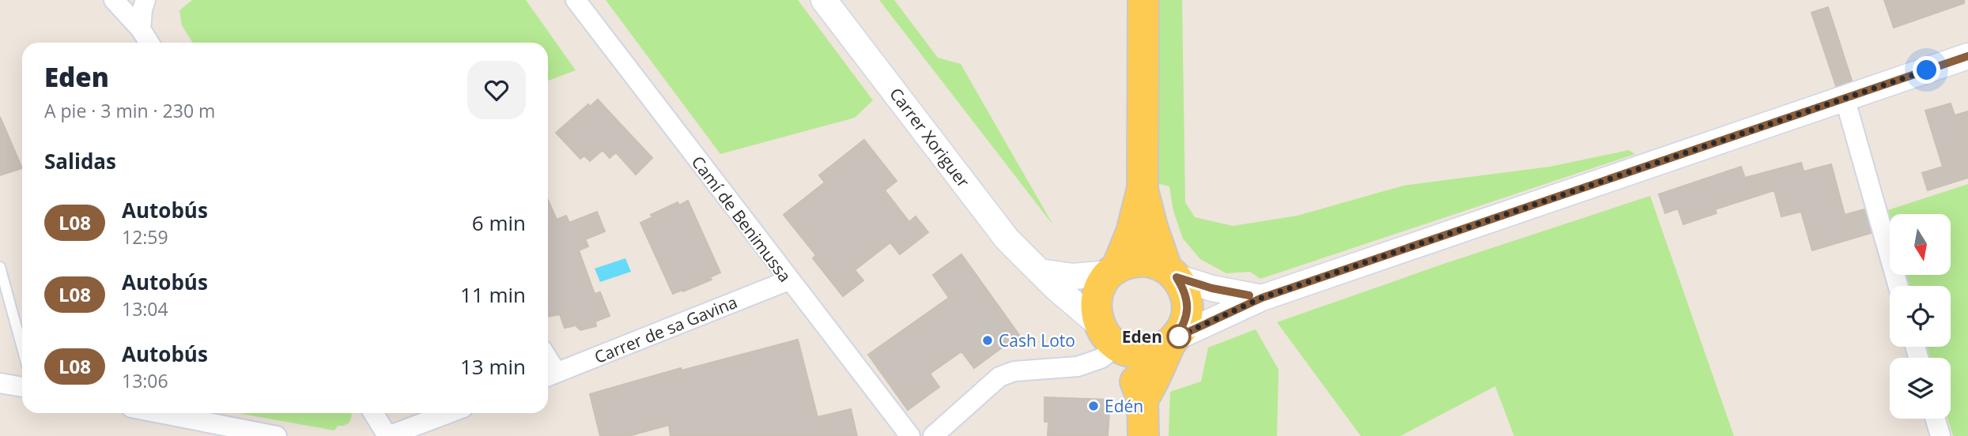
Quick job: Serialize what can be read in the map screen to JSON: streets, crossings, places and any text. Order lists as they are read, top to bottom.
{
  "streets": {
    "street": ["Carrer Xoriguer", "Camí de Benimussa", "Carrer de sa Gavina"]
  },
  "crossings": [
    ["Camí de Benimussa", "Carrer de sa Gavina"]
  ],
  "places": ["Eden", "Cash Loto", "Edén"],
  "lines": ["bus line L08"],
  "north": "bottom",
  "page": {
    "heading": [
      ["Eden", "A pie · 3 min · 230 m"],
      "Salidas"
    ],
    "list": [
      {
        "mark": "L08",
        "name": "Autobús",
        "note": "12:59",
        "value": "6 min"
      },
      {
        "mark": "L08",
        "name": "Autobús",
        "note": "13:04",
        "value": "11 min"
      },
      {
        "mark": "L08",
        "name": "Autobús",
        "note": "13:06",
        "value": "13 min"
      }
    ]
  }
}
